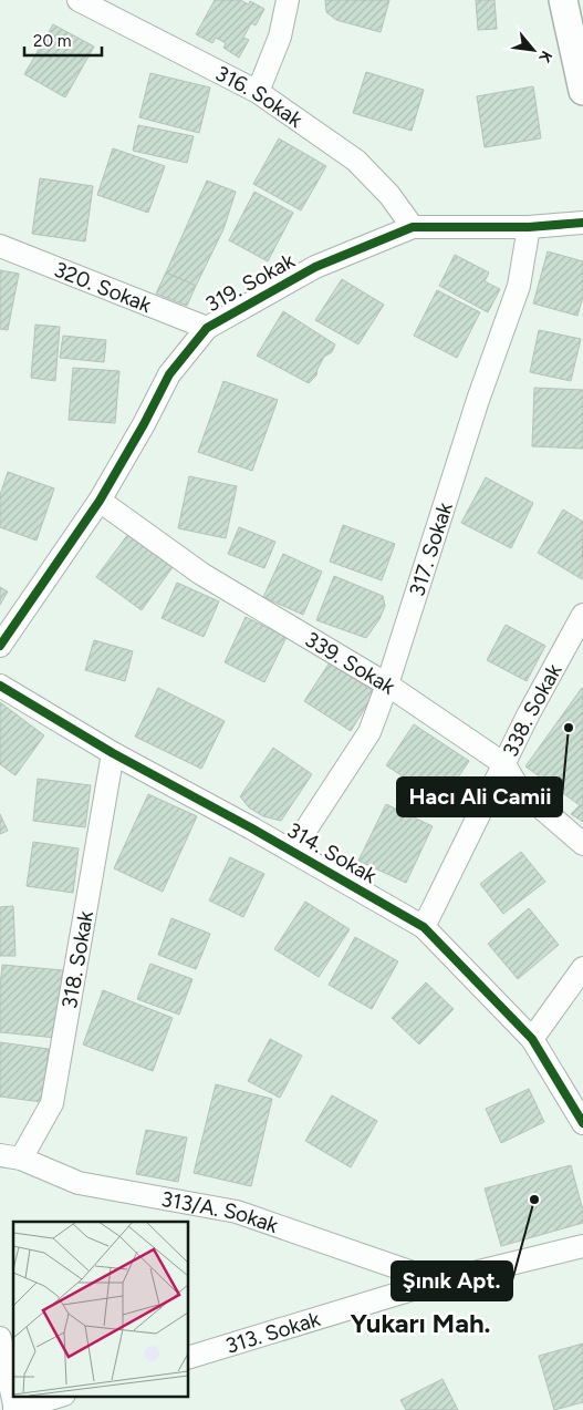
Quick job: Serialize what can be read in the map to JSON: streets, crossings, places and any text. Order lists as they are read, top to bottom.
{
  "streets": {
    "street": [
      "316. Sokak",
      "319. Sokak",
      "320. Sokak",
      "317. Sokak",
      "339. Sokak",
      "338. Sokak",
      "314. Sokak",
      "318. Sokak",
      "313/A. Sokak",
      "313. Sokak"
    ]
  },
  "crossings": [
    ["316. Sokak", "319. Sokak"],
    ["319. Sokak", "320. Sokak"],
    ["319. Sokak", "317. Sokak"],
    ["319. Sokak", "339. Sokak"],
    ["317. Sokak", "339. Sokak"],
    ["317. Sokak", "314. Sokak"],
    ["339. Sokak", "338. Sokak"],
    ["338. Sokak", "314. Sokak"],
    ["314. Sokak", "318. Sokak"],
    ["318. Sokak", "313/A. Sokak"],
    ["313/A. Sokak", "313. Sokak"]
  ],
  "districts": ["Yukarı Mah."],
  "places": ["Hacı Ali Camii", "Şınık Apt."],
  "scale_bar": "20 m",
  "north": "bottom right"
}
